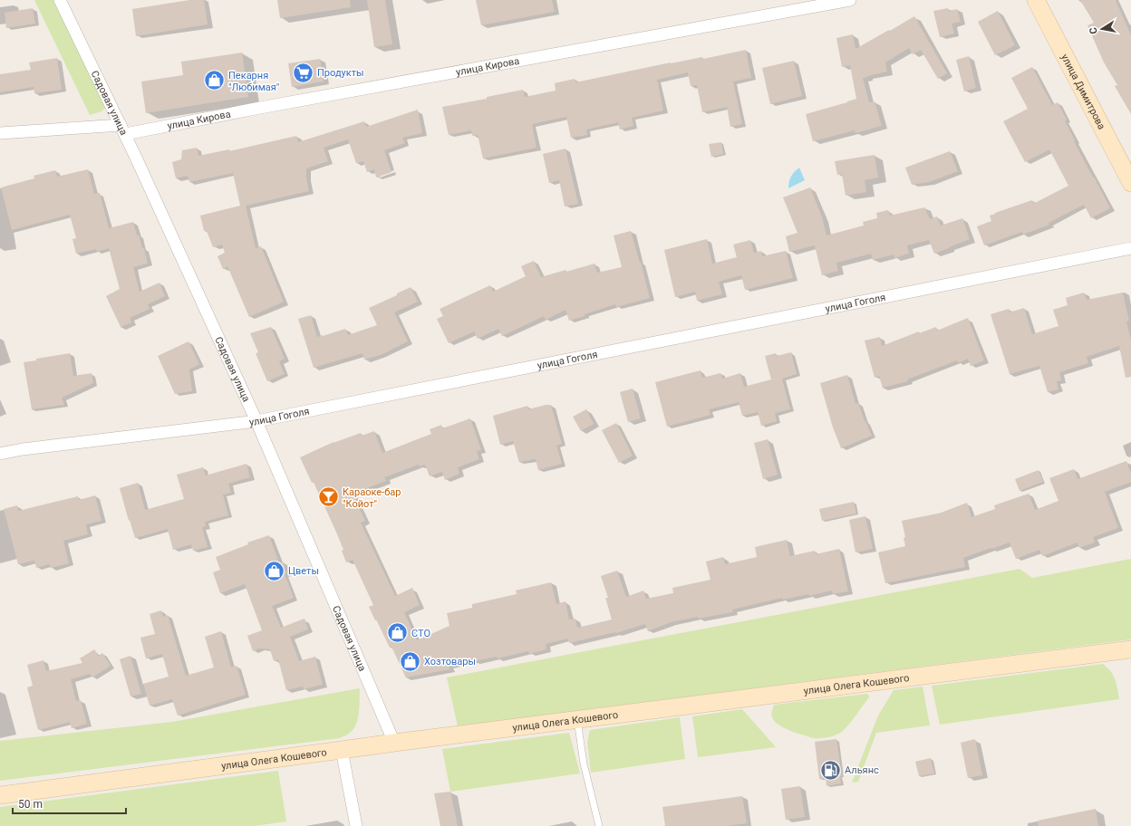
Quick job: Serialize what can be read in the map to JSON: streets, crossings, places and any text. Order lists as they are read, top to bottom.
{
  "streets": {
    "street": [
      "улица Кирова",
      "улица Димитрова",
      "Садовая улица",
      "улица Гоголя",
      "улица Олега Кошевого"
    ]
  },
  "crossings": [
    ["улица Кирова", "Садовая улица"],
    ["Садовая улица", "улица Гоголя"],
    ["Садовая улица", "улица Олега Кошевого"]
  ],
  "places": {
    "supermarket": ["Продукты"],
    "shop": [
      "Пекарня \"Любимая\"",
      "Цветы",
      "СТО",
      "Хозтовары"
    ],
    "bar": ["Караоке-бар \"Койот\""],
    "fuel station": ["Альянс"]
  },
  "scale_bar": "50 m",
  "north": "left"
}
